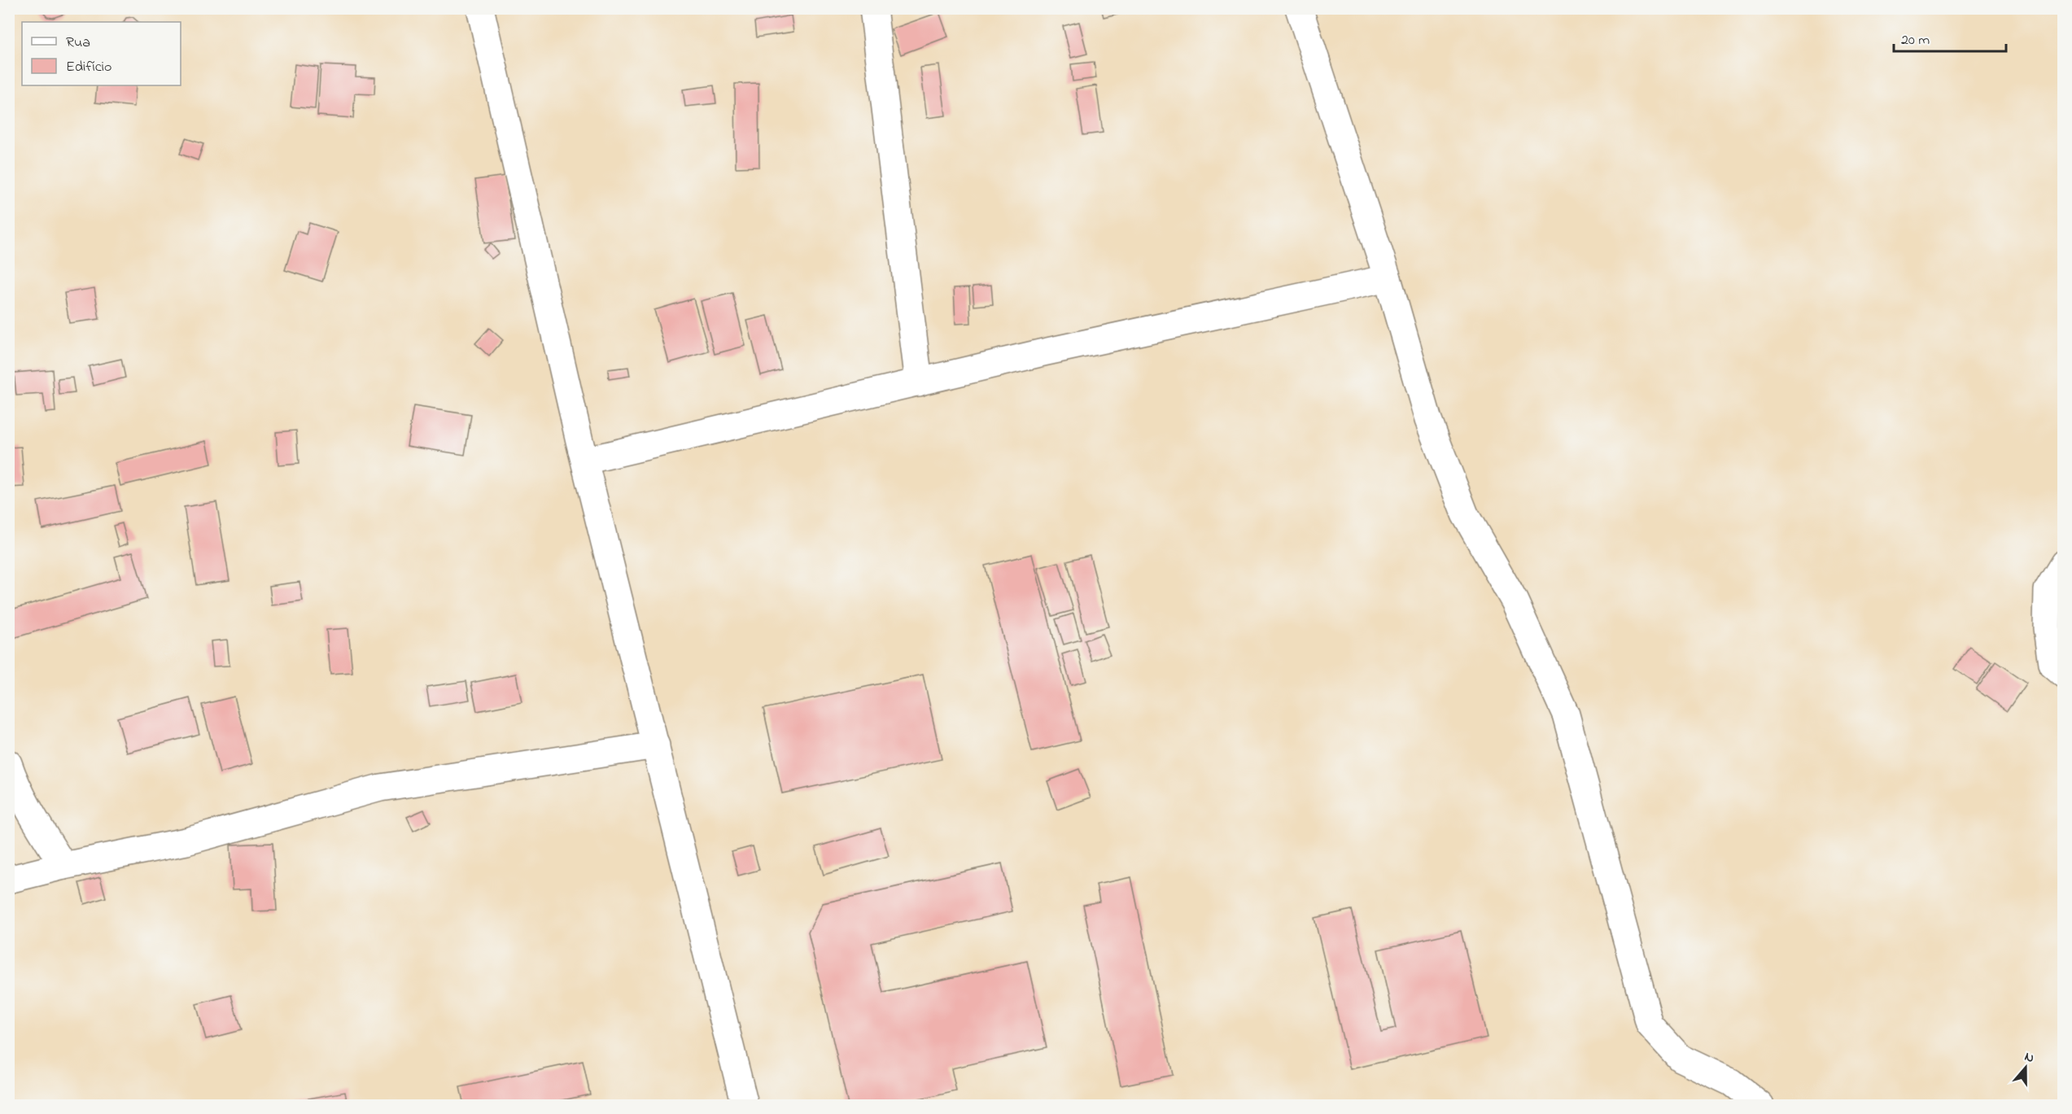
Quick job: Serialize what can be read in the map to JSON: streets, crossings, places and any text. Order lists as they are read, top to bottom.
{
  "legend": ["Rua", "Edifício"],
  "scale_bar": "20 m",
  "north": "top"
}
